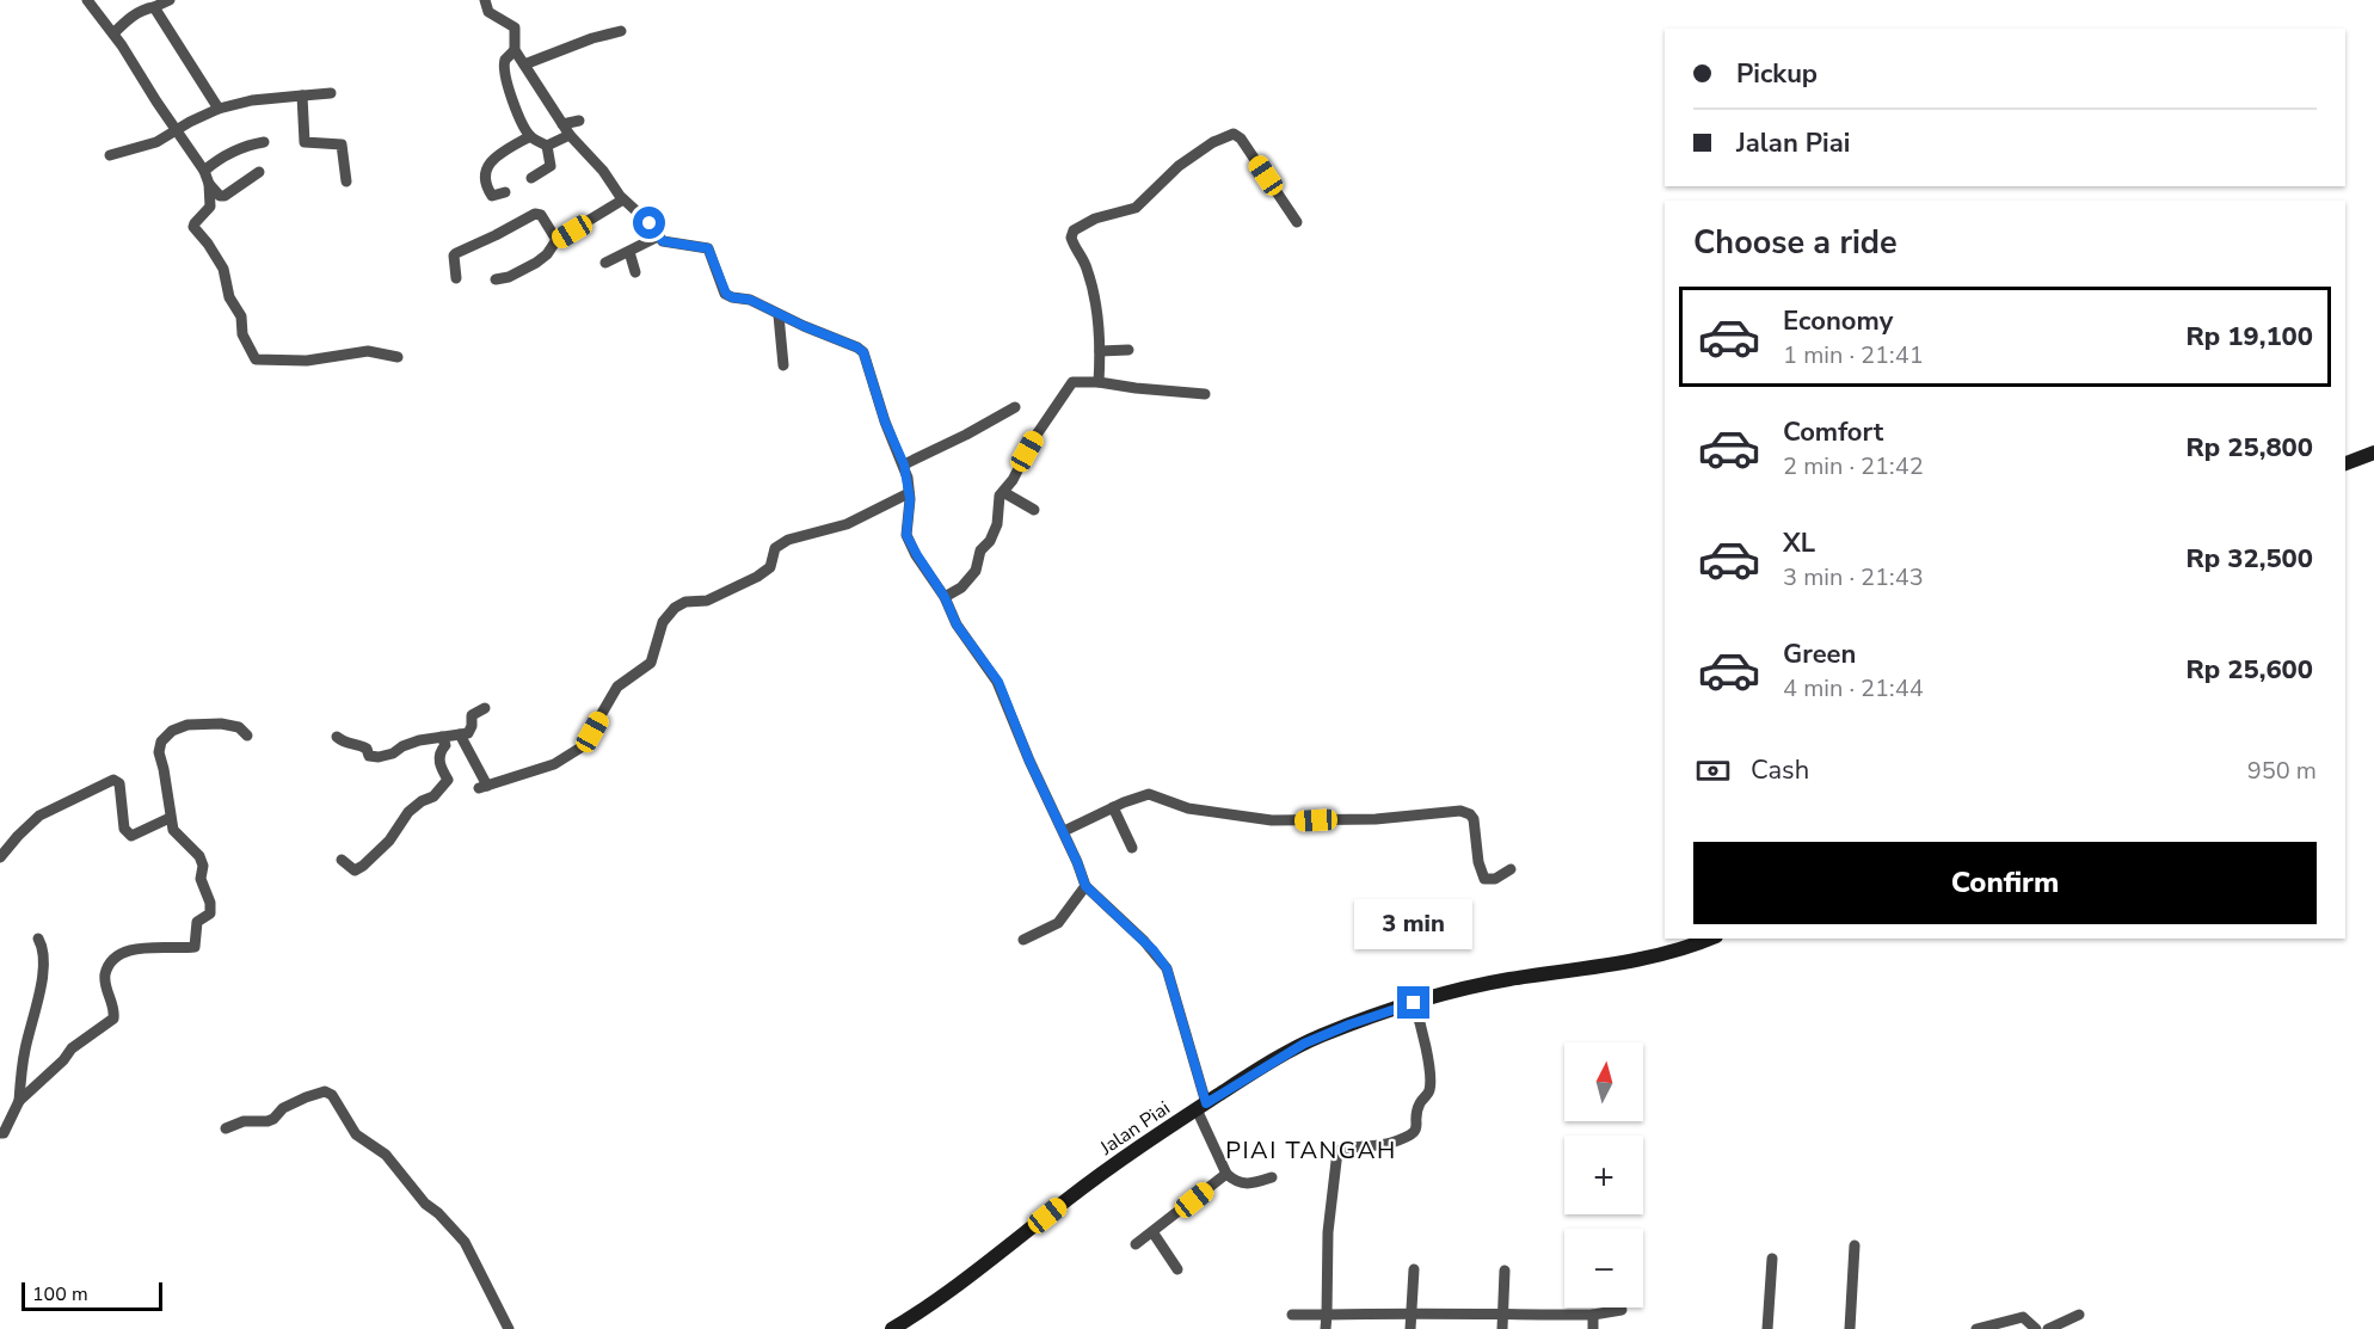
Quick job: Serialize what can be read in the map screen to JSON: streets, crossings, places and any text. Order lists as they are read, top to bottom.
{
  "streets": {
    "street": ["Jalan Piai"]
  },
  "districts": ["PIAI TANGAH"],
  "scale_bar": "100 m",
  "north": "top",
  "page": {
    "banner": ["Pickup", "Jalan Piai"],
    "heading": "Choose a ride",
    "list": [
      {
        "name": "Economy",
        "note": "1 min · 21:41",
        "value": "Rp 19,100"
      },
      {
        "name": "Comfort",
        "note": "2 min · 21:42",
        "value": "Rp 25,800"
      },
      {
        "name": "XL",
        "note": "3 min · 21:43",
        "value": "Rp 32,500"
      },
      {
        "name": "Green",
        "note": "4 min · 21:44",
        "value": "Rp 25,600"
      }
    ],
    "pay": ["Cash", "950 m"],
    "buttons": "Confirm",
    "bubble": "3 min",
    "map_buttons": ["+", "−"],
    "scale": "100 m"
  }
}
